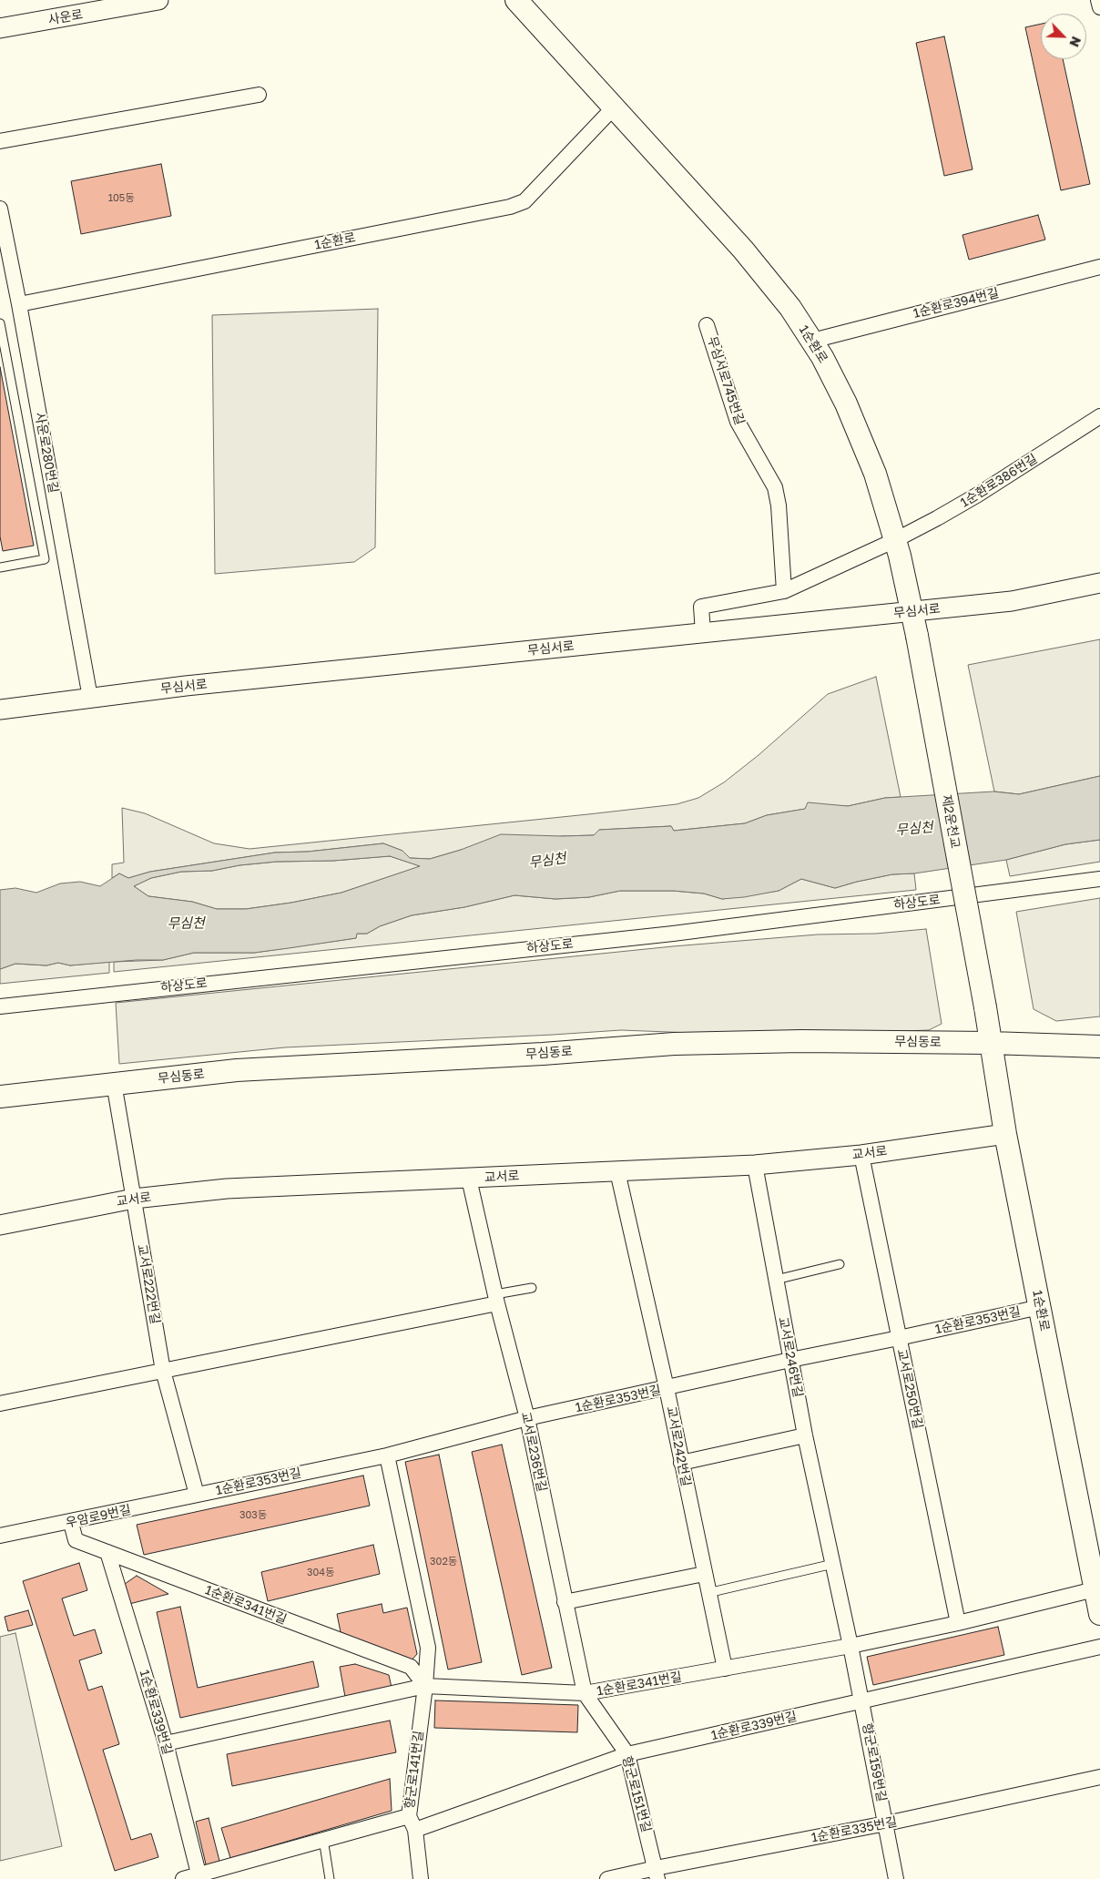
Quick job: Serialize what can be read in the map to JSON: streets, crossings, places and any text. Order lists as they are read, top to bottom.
{
  "streets": {
    "main road": ["1순환로", "제2운천교", "무심동로"],
    "street": [
      "사운로",
      "1순환로394번길",
      "무심서로745번길",
      "사운로280번길",
      "1순환로386번길",
      "무심서로",
      "하상도로",
      "교서로",
      "교서로222번길",
      "1순환로353번길",
      "교서로246번길",
      "교서로250번길",
      "교서로242번길",
      "교서로236번길",
      "우암로9번길",
      "1순환로341번길",
      "1순환로339번길",
      "향군로159번길",
      "향군로141번길",
      "향군로151번길",
      "1순환로335번길"
    ]
  },
  "crossings": [
    ["1순환로", "1순환로394번길"],
    ["1순환로", "사운로280번길"],
    ["1순환로", "1순환로386번길"],
    ["1순환로", "무심서로"],
    ["1순환로", "제2운천교"],
    ["1순환로", "무심동로"],
    ["1순환로", "교서로"],
    ["1순환로", "1순환로353번길"],
    ["1순환로", "1순환로341번길"],
    ["무심서로745번길", "1순환로386번길"],
    ["사운로280번길", "무심서로"],
    ["1순환로386번길", "무심서로"],
    ["무심동로", "교서로222번길"],
    ["교서로", "교서로222번길"],
    ["교서로", "교서로246번길"],
    ["교서로", "교서로250번길"],
    ["교서로", "교서로242번길"],
    ["교서로", "교서로236번길"],
    ["교서로222번길", "1순환로353번길"],
    ["교서로222번길", "우암로9번길"],
    ["1순환로353번길", "교서로246번길"],
    ["1순환로353번길", "교서로250번길"],
    ["1순환로353번길", "교서로242번길"],
    ["1순환로353번길", "교서로236번길"],
    ["1순환로353번길", "우암로9번길"],
    ["1순환로353번길", "향군로141번길"],
    ["교서로246번길", "1순환로341번길"],
    ["교서로246번길", "향군로159번길"],
    ["교서로250번길", "1순환로341번길"],
    ["교서로242번길", "1순환로341번길"],
    ["교서로236번길", "1순환로341번길"],
    ["교서로236번길", "향군로151번길"],
    ["우암로9번길", "1순환로341번길"],
    ["1순환로341번길", "1순환로339번길"],
    ["1순환로341번길", "향군로159번길"],
    ["1순환로341번길", "향군로141번길"],
    ["1순환로341번길", "향군로151번길"],
    ["1순환로339번길", "향군로159번길"],
    ["1순환로339번길", "향군로141번길"],
    ["1순환로339번길", "향군로151번길"],
    ["향군로159번길", "1순환로335번길"],
    ["향군로151번길", "1순환로335번길"]
  ],
  "water": ["무심천"],
  "house_numbers": [
    "105동",
    "303동",
    "302동",
    "304동"
  ],
  "north": "bottom right"
}
